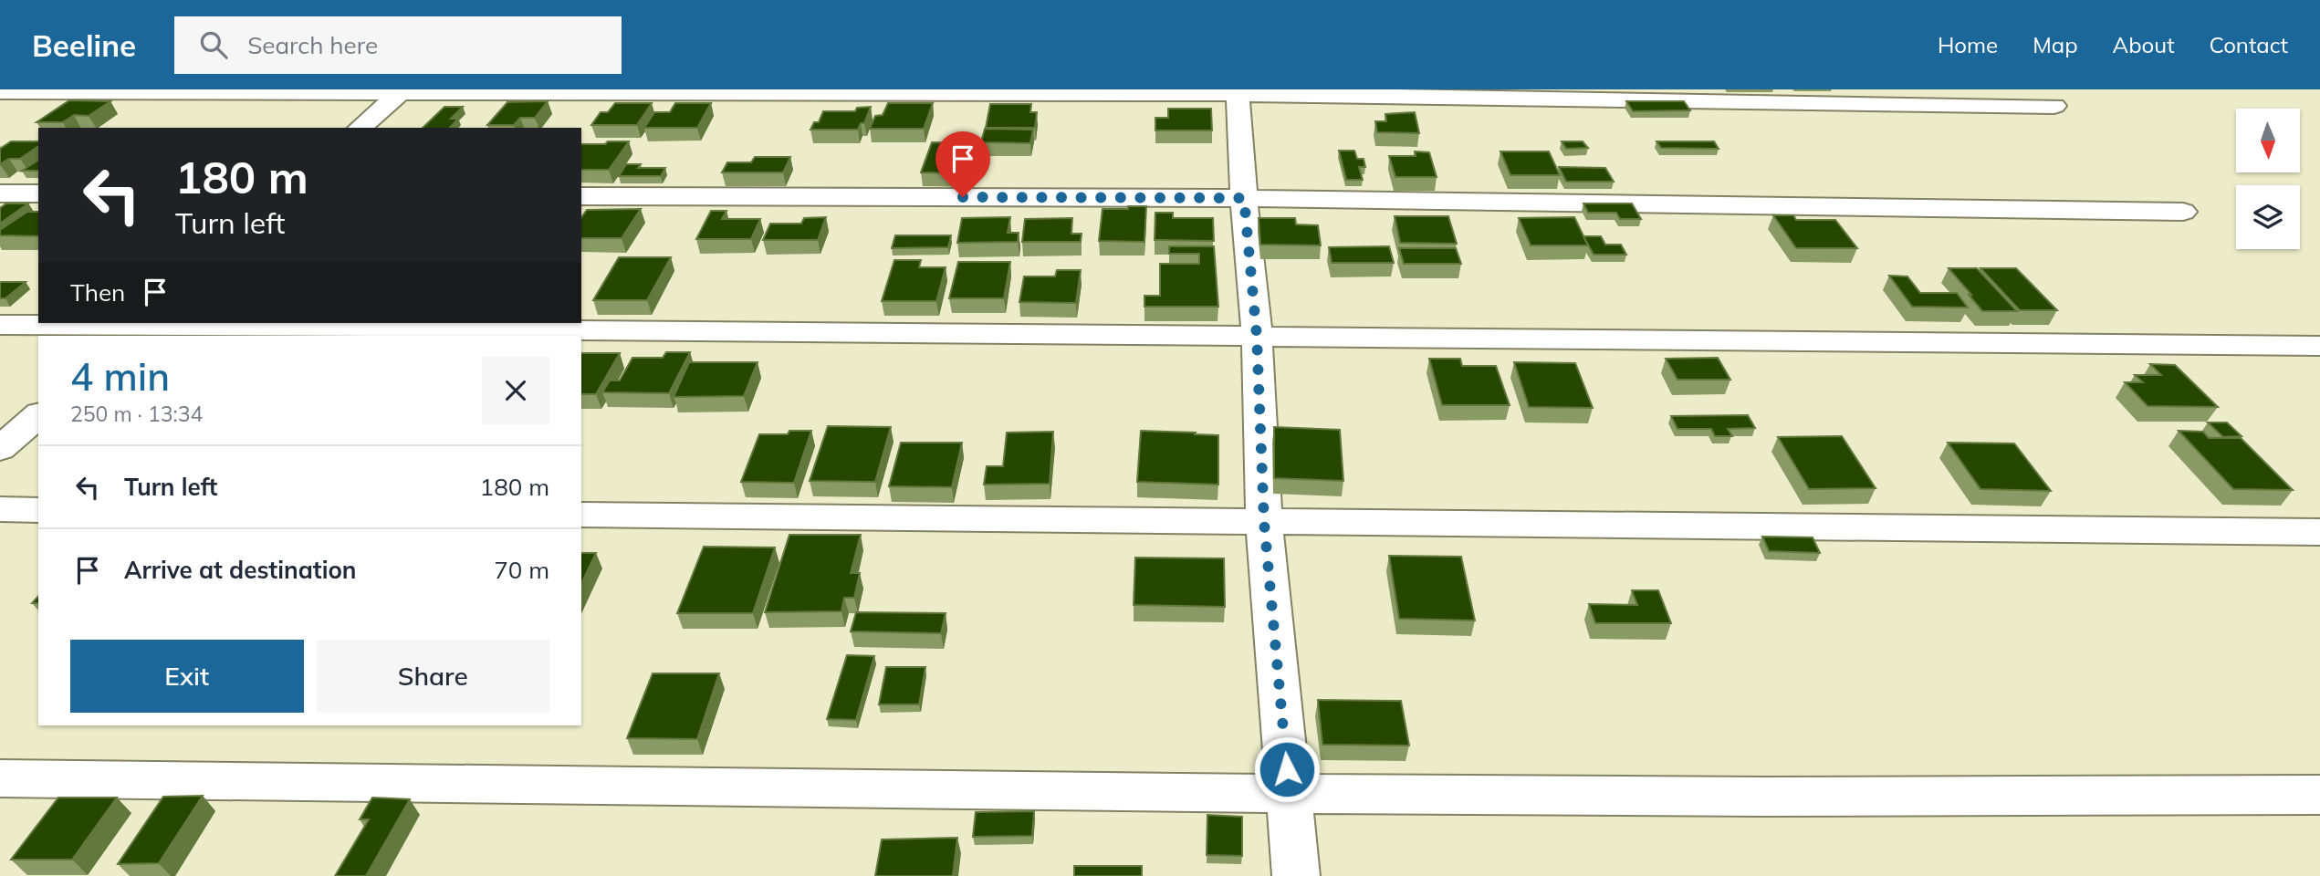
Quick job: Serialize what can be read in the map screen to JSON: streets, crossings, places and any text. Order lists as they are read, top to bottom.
{
  "north": "bottom",
  "page": {
    "header": "Beeline",
    "search": "Search here",
    "nav": [
      "Home",
      "Map",
      "About",
      "Contact"
    ],
    "turn": ["180 m", "Turn left"],
    "then": "Then",
    "heading": ["4 min", "250 m · 13:34"],
    "list": [
      {
        "name": "Turn left",
        "value": "180 m"
      },
      {
        "name": "Arrive at destination",
        "value": "70 m"
      }
    ],
    "buttons": ["Exit", "Share"]
  }
}
